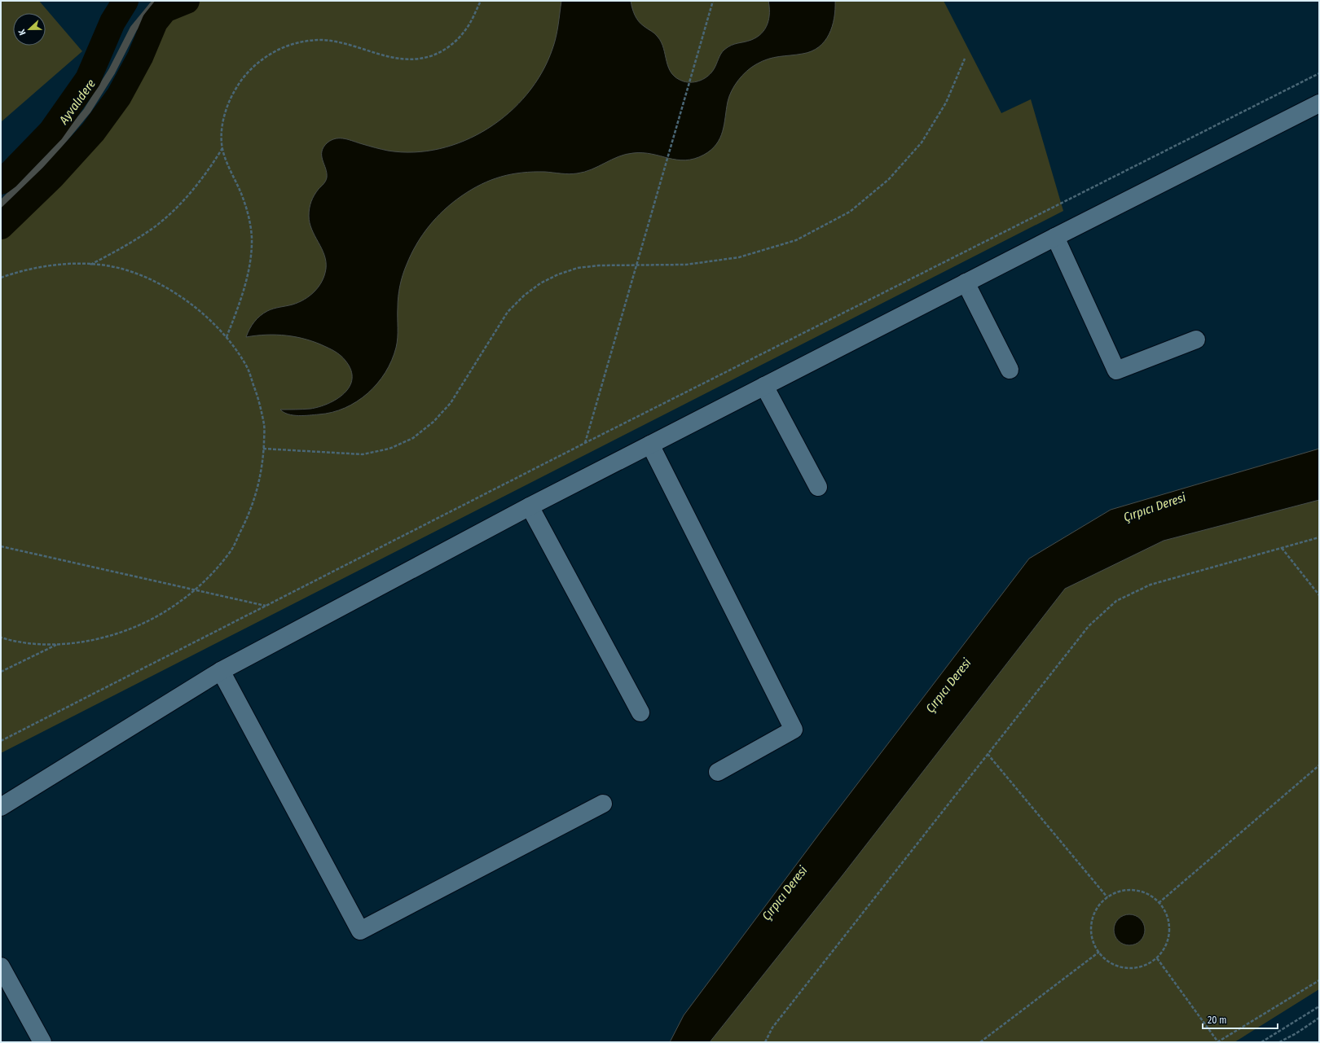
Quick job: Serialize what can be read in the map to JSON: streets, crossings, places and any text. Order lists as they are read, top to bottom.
{
  "water": ["Ayvalıdere", "Çırpıcı Deresi"],
  "scale_bar": "20 m",
  "north": "left"
}
